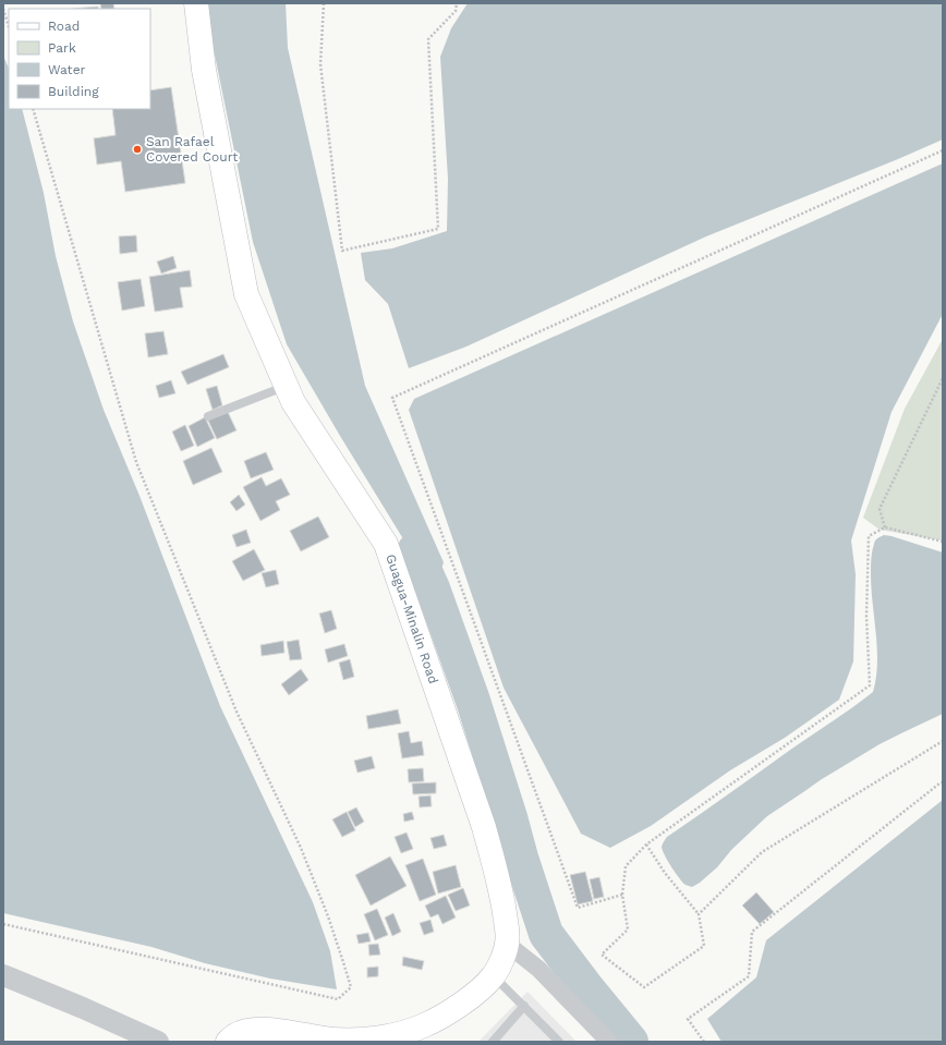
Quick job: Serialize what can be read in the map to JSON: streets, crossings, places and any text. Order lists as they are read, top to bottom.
{
  "streets": {
    "main road": ["Guagua-Minalin Road"]
  },
  "places": ["San Rafael Covered Court"],
  "legend": [
    "Road",
    "Park",
    "Water",
    "Building"
  ]
}
